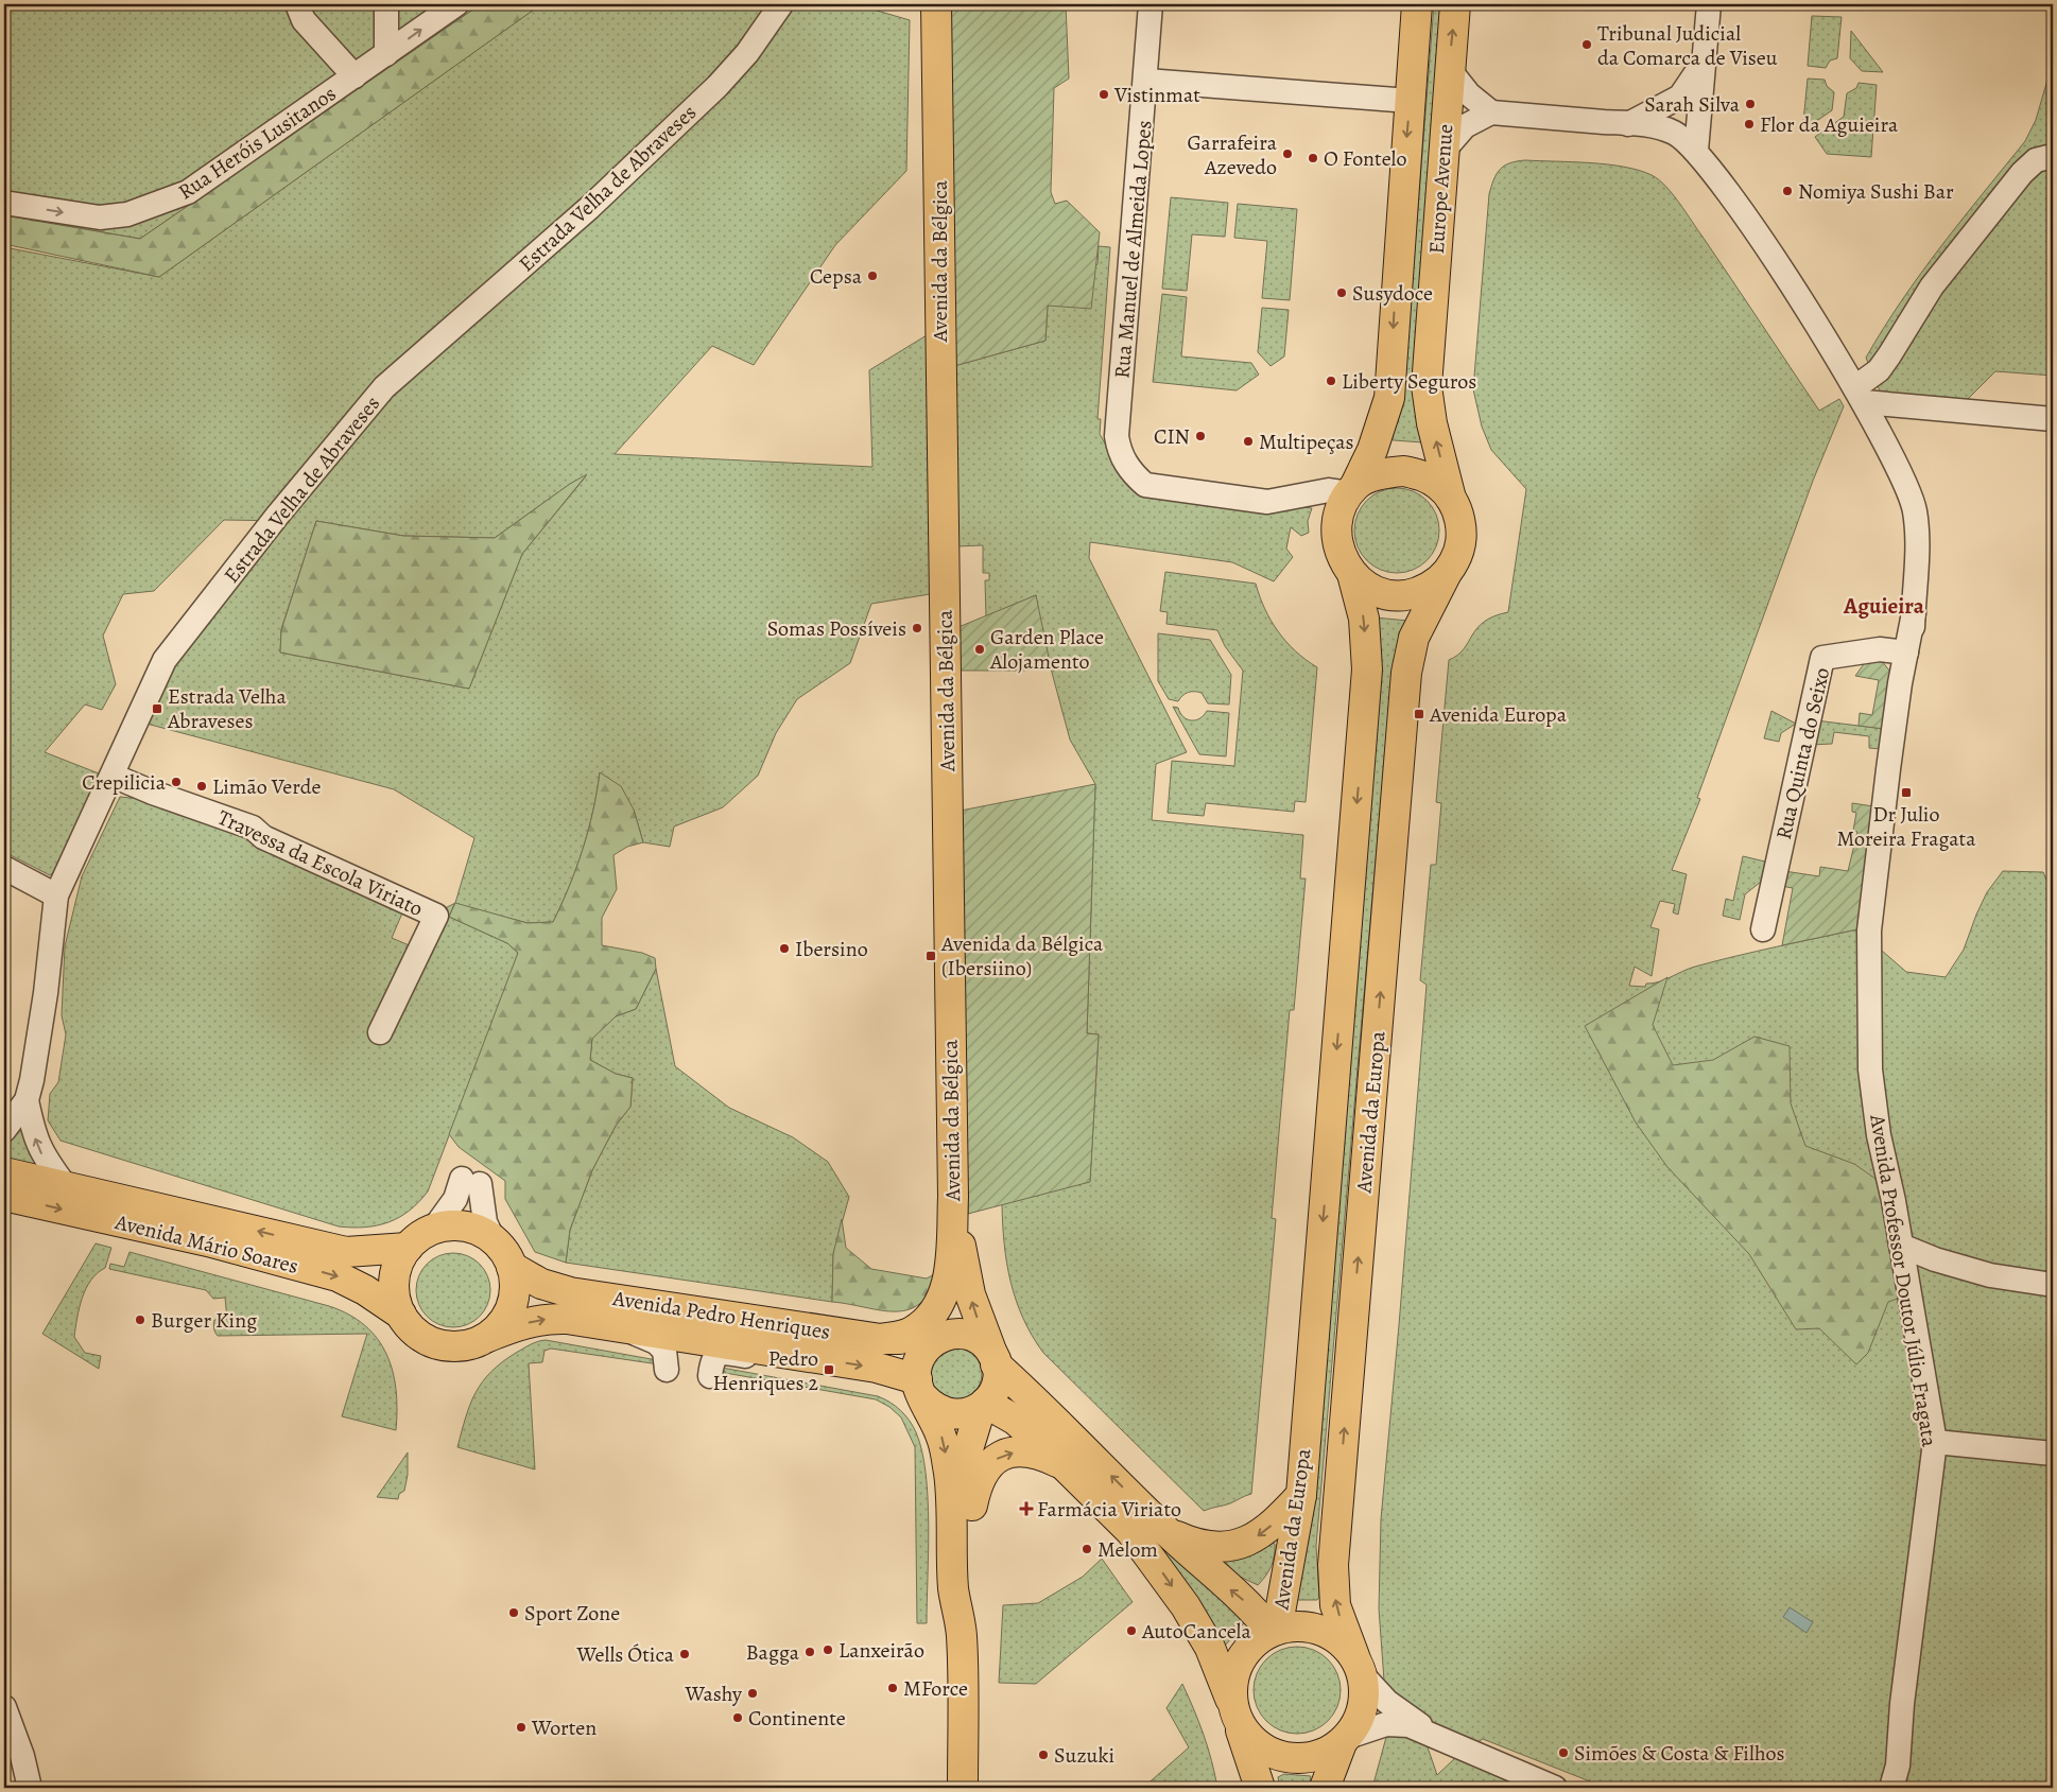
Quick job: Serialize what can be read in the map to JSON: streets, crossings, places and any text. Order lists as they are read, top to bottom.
{
  "streets": {
    "main road": [
      "Europe Avenue",
      "Avenida da Bélgica",
      "Avenida da Europa",
      "Avenida Mário Soares",
      "Avenida Pedro Henriques"
    ],
    "street": [
      "Rua Heróis Lusitanos",
      "Estrada Velha de Abraveses",
      "Rua Manuel de Almeida Lopes",
      "Rua Quinta do Seixo",
      "Travessa da Escola Viriato",
      "Avenida Professor Doutor Júlio Fragata"
    ]
  },
  "crossings": [
    ["Estrada Velha de Abraveses", "Travessa da Escola Viriato"],
    ["Europe Avenue", "Rua Manuel de Almeida Lopes"],
    ["Europe Avenue", "Avenida da Europa"],
    ["Rua Manuel de Almeida Lopes", "Avenida da Europa"],
    ["Avenida da Bélgica", "Avenida Pedro Henriques"],
    ["Rua Quinta do Seixo", "Avenida Professor Doutor Júlio Fragata"],
    ["Avenida Mário Soares", "Avenida Pedro Henriques"]
  ],
  "one_way": ["Rua Heróis Lusitanos"],
  "districts": ["Aguieira"],
  "places": {
    "other": [
      "Tribunal Judicial da Comarca de Viseu",
      "Vistinmat",
      "Sarah Silva",
      "Flor da Aguieira",
      "Garrafeira Azevedo",
      "O Fontelo",
      "Nomiya Sushi Bar",
      "Cepsa",
      "Susydoce",
      "Liberty Seguros",
      "CIN",
      "Multipeças",
      "Somas Possíveis",
      "Garden Place Alojamento",
      "Crepilicia",
      "Limão Verde",
      "Ibersino",
      "Burger King",
      "Melom",
      "Sport Zone",
      "AutoCancela",
      "Lanxeirão",
      "Bagga",
      "Wells Ótica",
      "MForce",
      "Washy",
      "Continente",
      "Worten",
      "Simões & Costa & Filhos",
      "Suzuki"
    ],
    "transit": [
      "Estrada Velha Abraveses",
      "Avenida Europa",
      "Dr Julio Moreira Fragata",
      "Avenida da Bélgica (Ibersiino)",
      "Pedro Henriques 2"
    ],
    "health": ["Farmácia Viriato"]
  }
}
